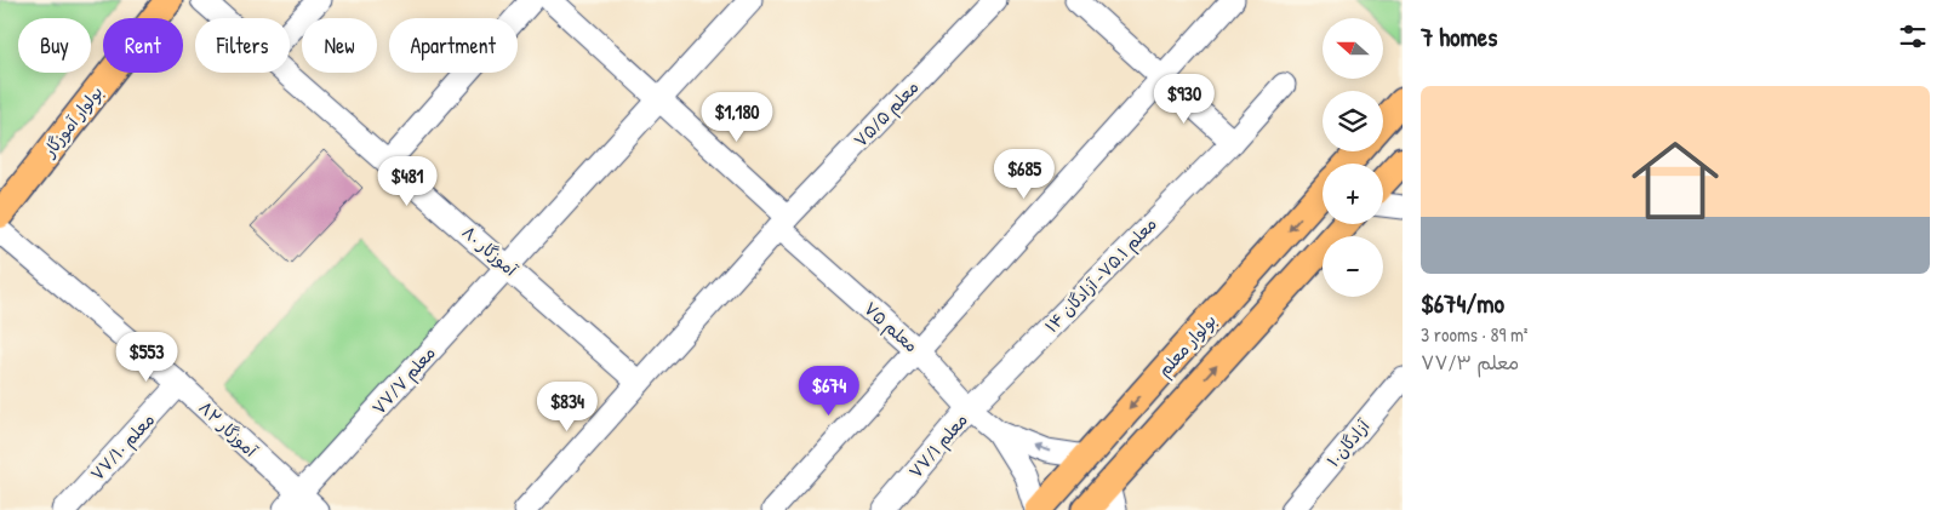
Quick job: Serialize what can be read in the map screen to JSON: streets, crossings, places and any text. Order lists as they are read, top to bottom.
{
  "streets": {
    "main road": ["بولوار آموزگار", "بولوار معلم"],
    "street": [
      "معلم ۷۵/۵",
      "آموزگار ۸۰",
      "معلم ۷۵.۱- آزادگان ۱۴",
      "معلم ۷۵",
      "معلم ۷۷/۷",
      "آموزگار ۸۲",
      "آزادگان۱۰",
      "معلم ۷۷/۱",
      "معلم ۷۷/۱۰"
    ]
  },
  "crossings": [
    ["معلم ۷۵/۵", "آموزگار ۸۰"],
    ["معلم ۷۵/۵", "معلم ۷۵"],
    ["آموزگار ۸۰", "معلم ۷۷/۷"],
    ["معلم ۷۵.۱- آزادگان ۱۴", "معلم ۷۵"],
    ["معلم ۷۵.۱- آزادگان ۱۴", "معلم ۷۷/۱"],
    ["معلم ۷۵", "معلم ۷۷/۷"],
    ["معلم ۷۵", "معلم ۷۷/۱"],
    ["معلم ۷۷/۷", "آموزگار ۸۲"],
    ["آموزگار ۸۲", "معلم ۷۷/۱۰"]
  ],
  "north": "left",
  "page": {
    "heading": "7 homes",
    "map_buttons": ["+", "−"],
    "chip": [
      "Buy",
      "Rent",
      "Filters",
      "New",
      "Apartment"
    ],
    "list": [
      {
        "name": "$674/mo",
        "note": "3 rooms · 89 m² · معلم ۷۷/۳"
      }
    ],
    "price": [
      "$930",
      "$1,180",
      "$685",
      "$481",
      "$553",
      "$674",
      "$834"
    ]
  }
}
